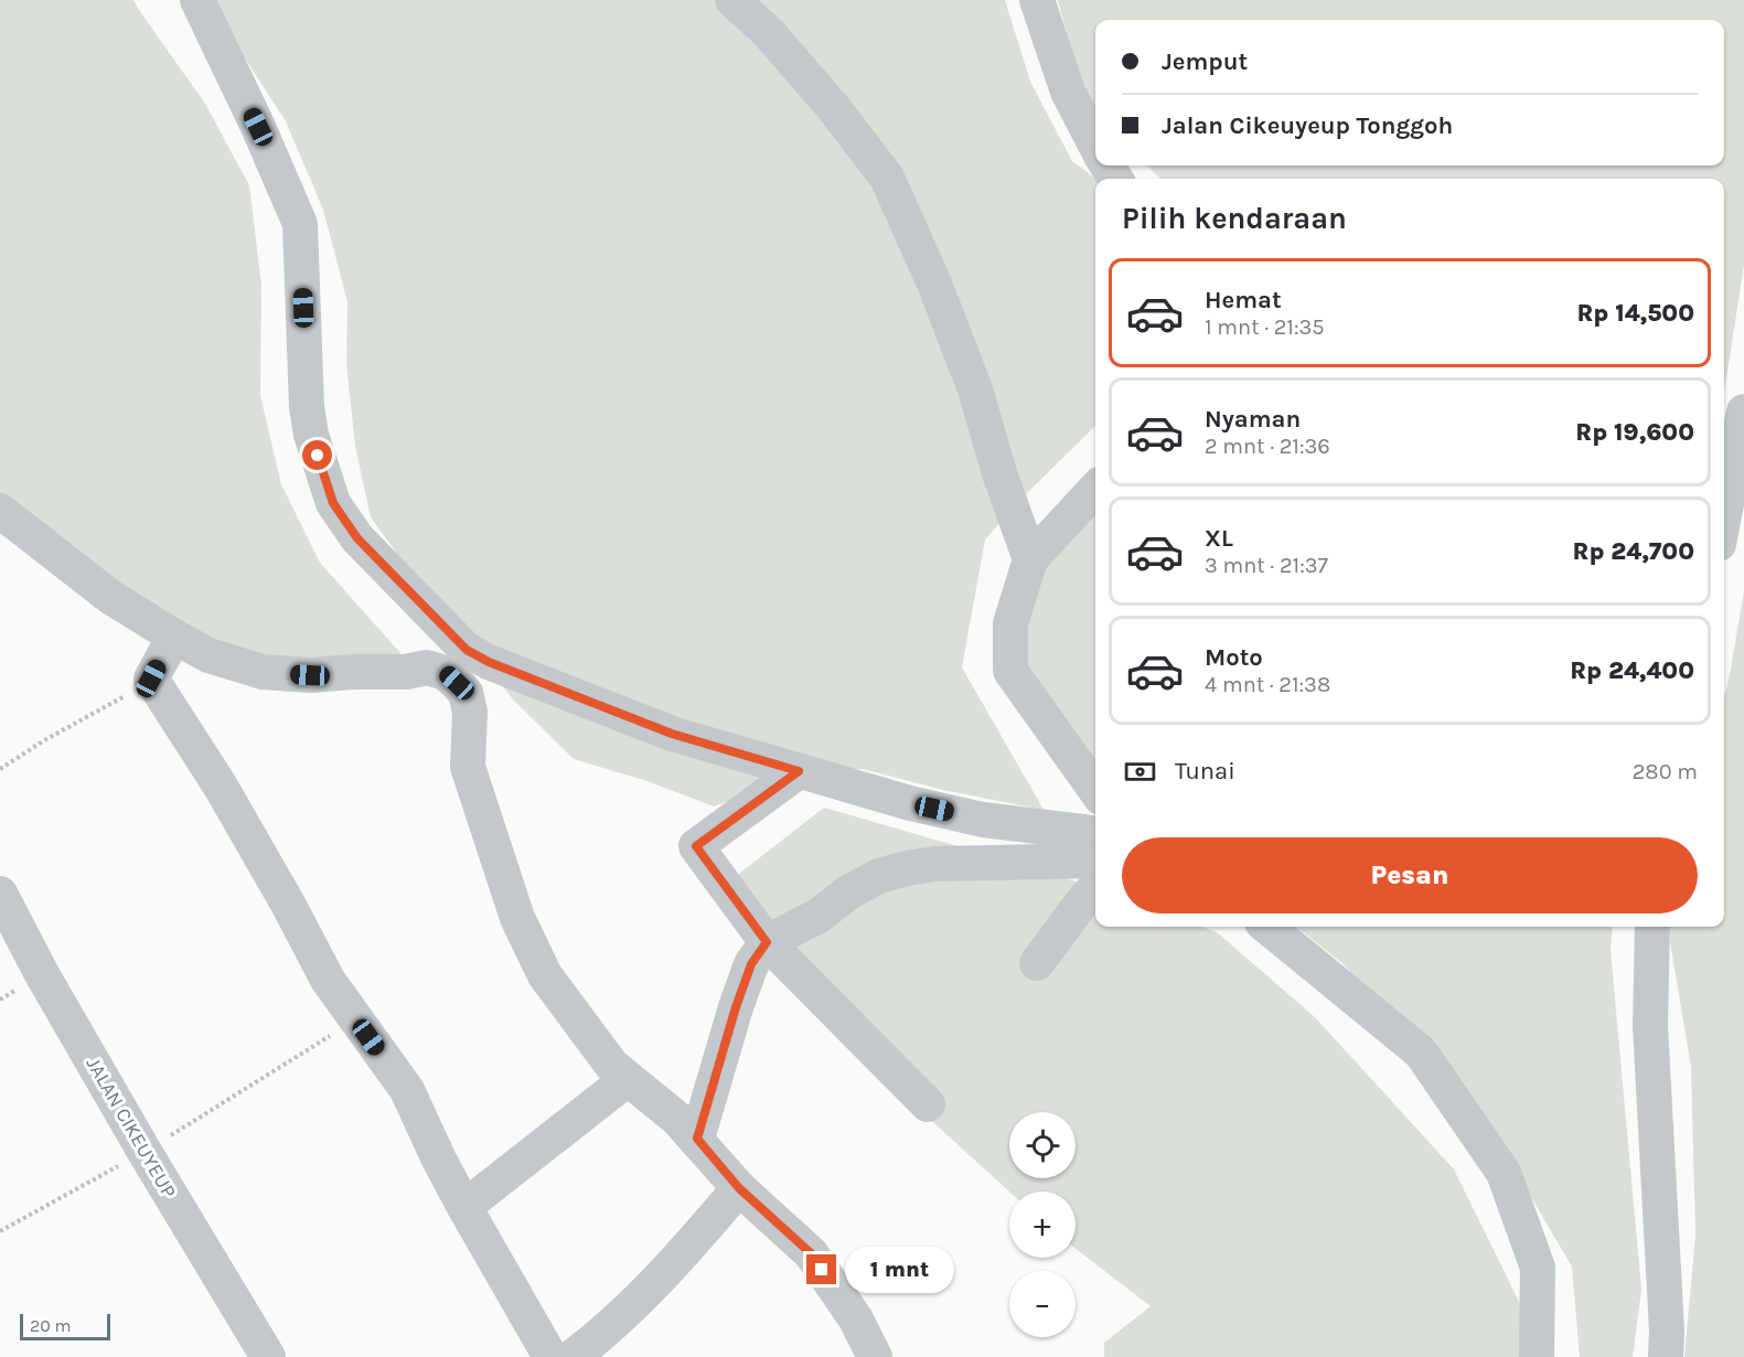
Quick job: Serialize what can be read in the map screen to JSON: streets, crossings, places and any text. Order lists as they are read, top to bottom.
{
  "streets": {
    "street": ["JALAN CIKEUYEUP"]
  },
  "scale_bar": "20 m",
  "page": {
    "banner": ["Jemput", "Jalan Cikeuyeup Tonggoh"],
    "heading": "Pilih kendaraan",
    "list": [
      {
        "name": "Hemat",
        "note": "1 mnt · 21:35",
        "value": "Rp 14,500"
      },
      {
        "name": "Nyaman",
        "note": "2 mnt · 21:36",
        "value": "Rp 19,600"
      },
      {
        "name": "XL",
        "note": "3 mnt · 21:37",
        "value": "Rp 24,700"
      },
      {
        "name": "Moto",
        "note": "4 mnt · 21:38",
        "value": "Rp 24,400"
      }
    ],
    "pay": ["Tunai", "280 m"],
    "buttons": "Pesan",
    "map_buttons": ["+", "−"],
    "bubble": "1 mnt",
    "scale": "20 m"
  }
}
